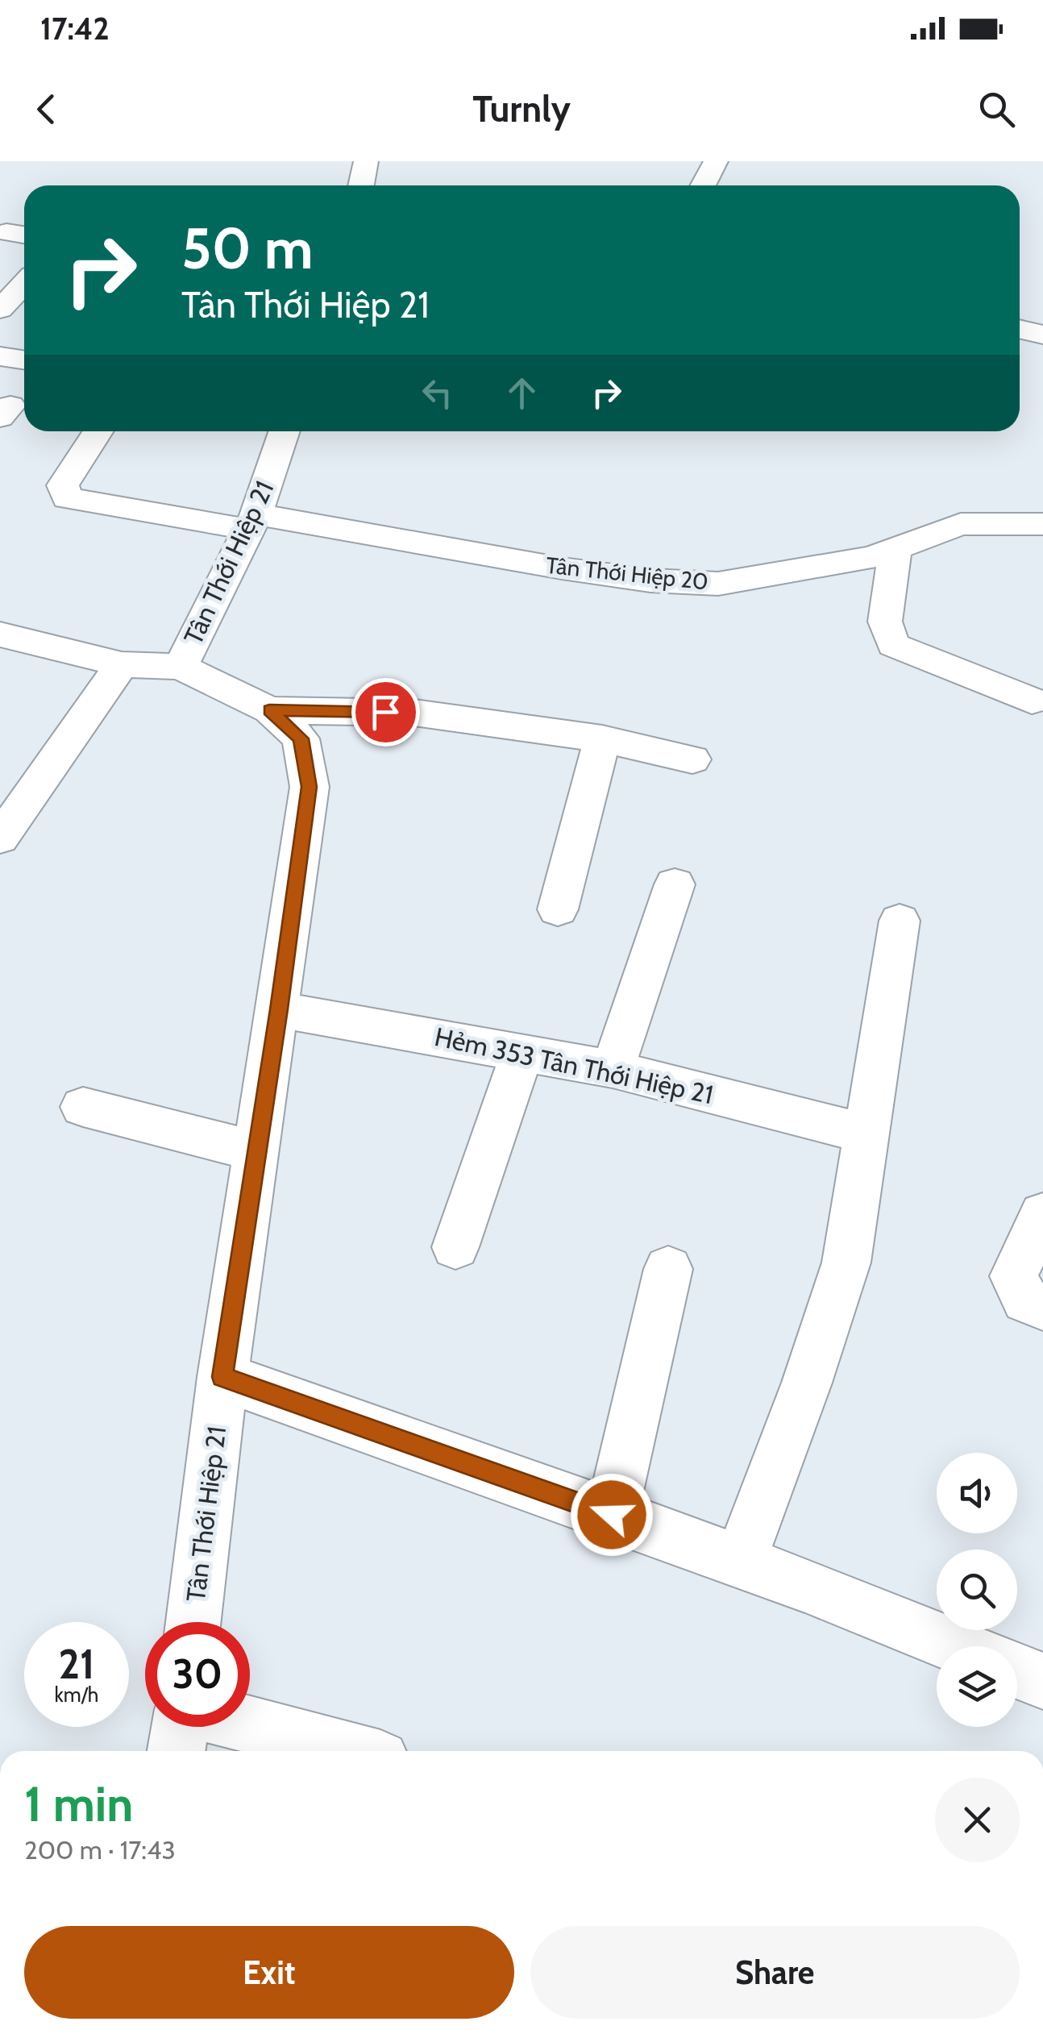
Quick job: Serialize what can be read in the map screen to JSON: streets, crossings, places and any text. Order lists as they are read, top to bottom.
{
  "streets": {
    "street": ["Tân Thới Hiệp 21", "Tân Thới Hiệp 20", "Hẻm 353 Tân Thới Hiệp 21"]
  },
  "crossings": [
    ["Tân Thới Hiệp 21", "Tân Thới Hiệp 20"],
    ["Tân Thới Hiệp 21", "Hẻm 353 Tân Thới Hiệp 21"]
  ],
  "page": {
    "status": "17:42",
    "header": "Turnly",
    "turn": ["50 m", "Tân Thới Hiệp 21"],
    "speed": "21 km/h",
    "limit": "30",
    "heading": ["1 min", "200 m · 17:43"],
    "buttons": ["Exit", "Share"]
  }
}
